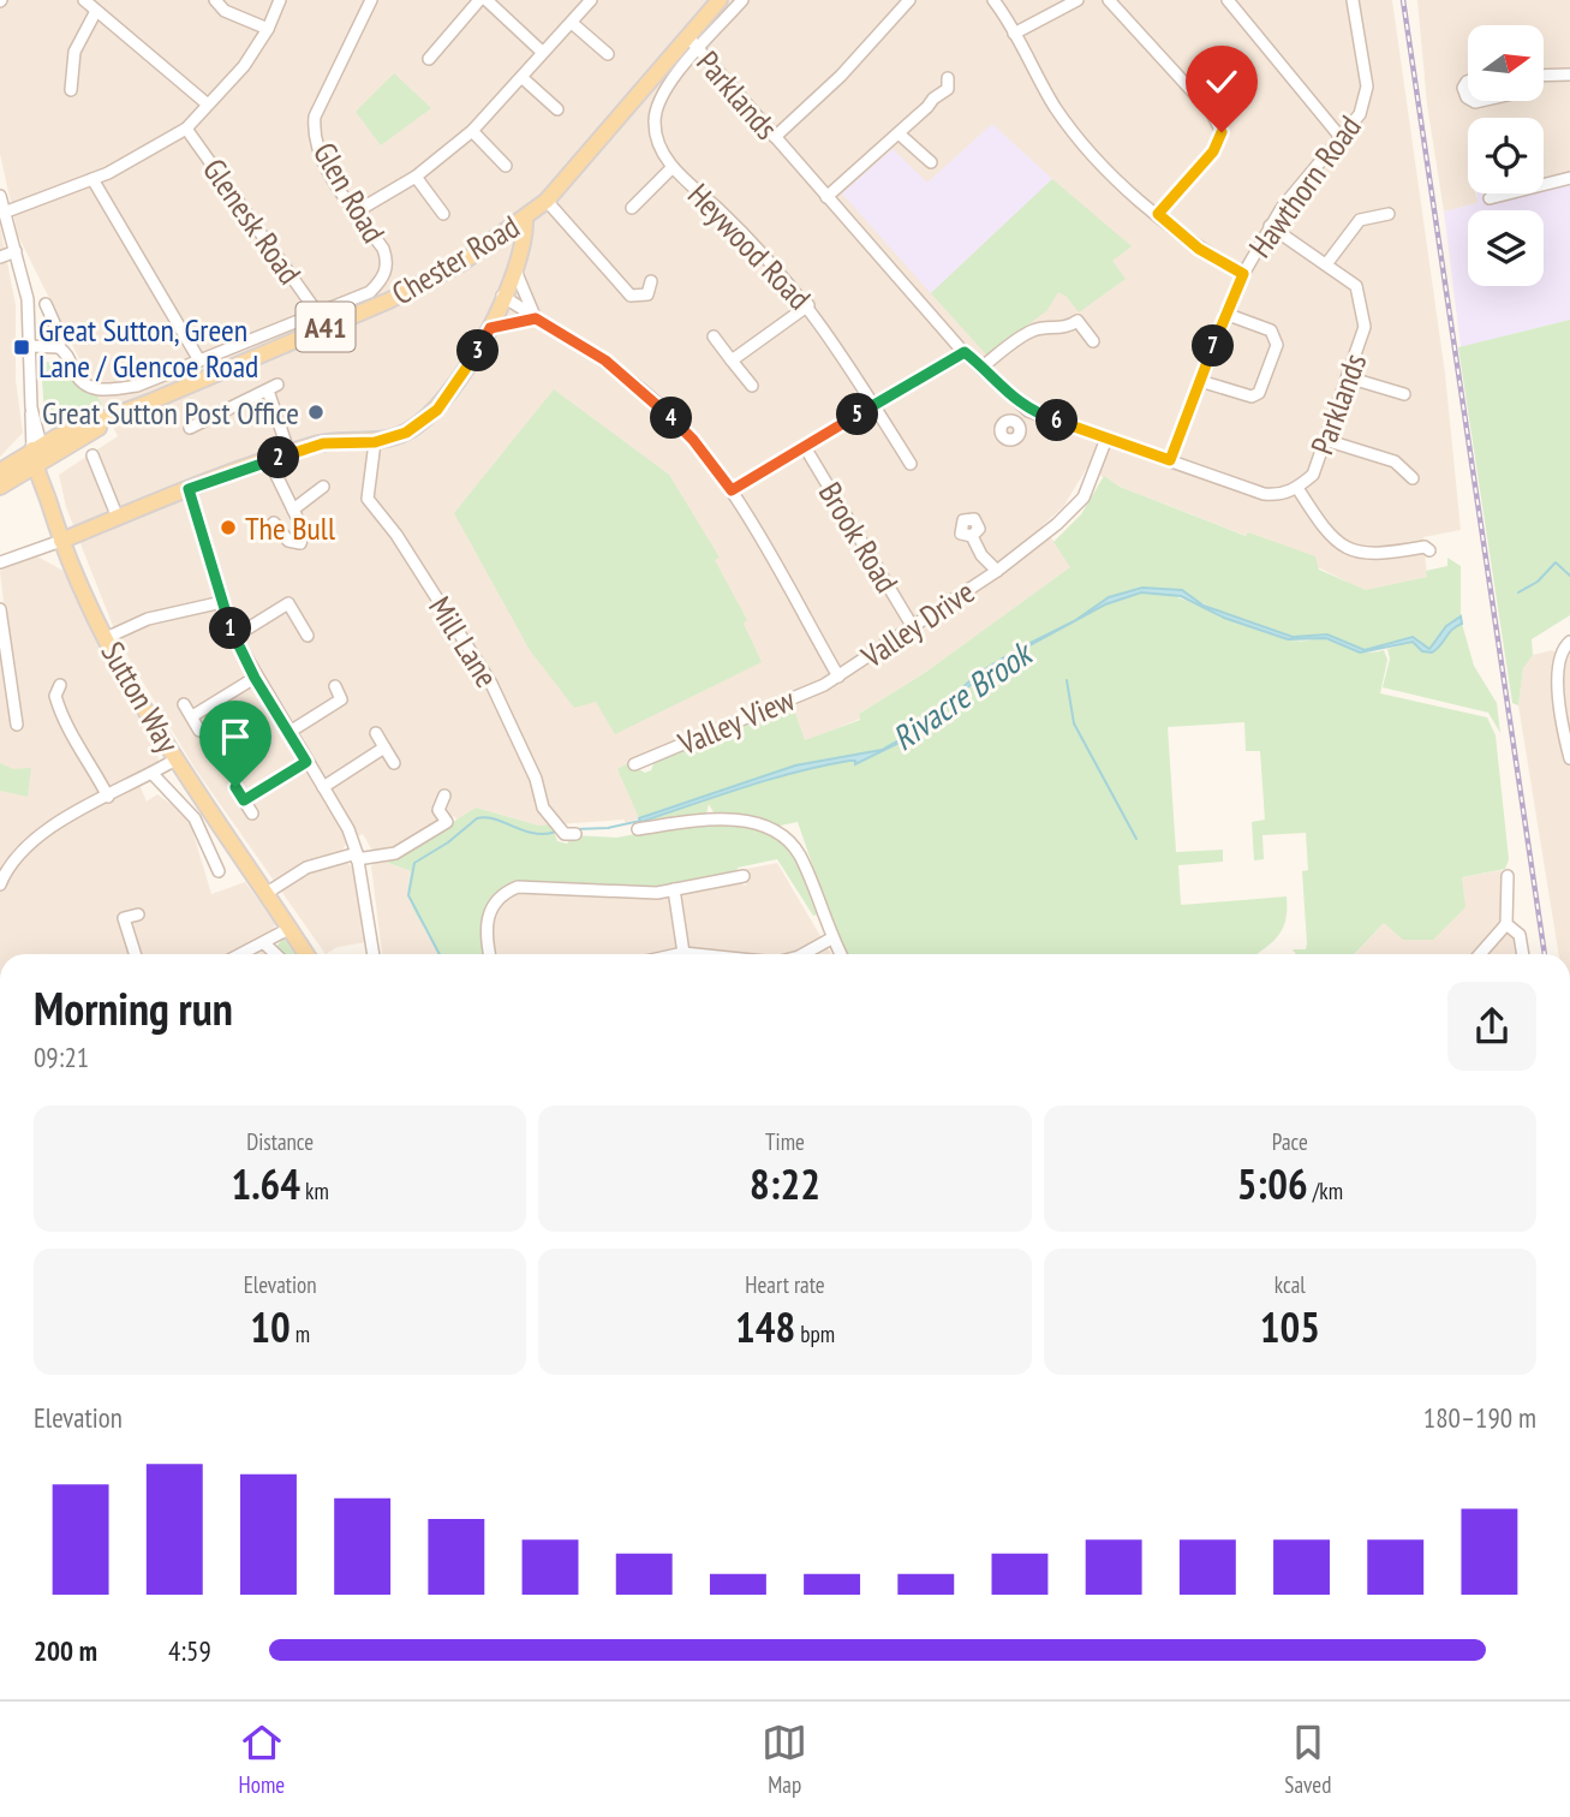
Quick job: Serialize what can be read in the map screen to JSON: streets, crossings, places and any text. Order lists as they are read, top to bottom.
{
  "streets": {
    "main road": ["Chester Road", "A41", "Sutton Way"],
    "street": [
      "Parklands",
      "Hawthorn Road",
      "Glen Road",
      "Glenesk Road",
      "Heywood Road",
      "Brook Road",
      "Valley Drive",
      "Mill Lane",
      "Valley View"
    ]
  },
  "crossings": [
    ["Parklands", "Hawthorn Road"],
    ["Parklands", "Heywood Road"],
    ["Parklands", "Chester Road"],
    ["Parklands", "Valley Drive"],
    ["Glen Road", "Glenesk Road"],
    ["Chester Road", "Sutton Way"],
    ["Brook Road", "Valley Drive"],
    ["Valley Drive", "Valley View"]
  ],
  "water": ["Rivacre Brook"],
  "places": {
    "transit": ["Great Sutton, Green Lane / Glencoe Road"],
    "other": ["Great Sutton Post Office", "The Bull"]
  },
  "north": "right",
  "page": {
    "pins": [
      "7",
      "3",
      "5",
      "4",
      "6",
      "2",
      "1"
    ],
    "heading": ["Morning run", "09:21"],
    "stats": [
      ["Distance", "1.64 km"],
      ["Time", "8:22"],
      ["Pace", "5:06 /km"],
      ["Elevation", "10 m"],
      ["Heart rate", "148 bpm"],
      ["kcal", "105"]
    ],
    "chart": ["Elevation", "180–190 m"],
    "list": [
      {
        "name": "200 m",
        "note": "4:59"
      }
    ],
    "tabs": ["Home", "Map", "Saved"]
  }
}
